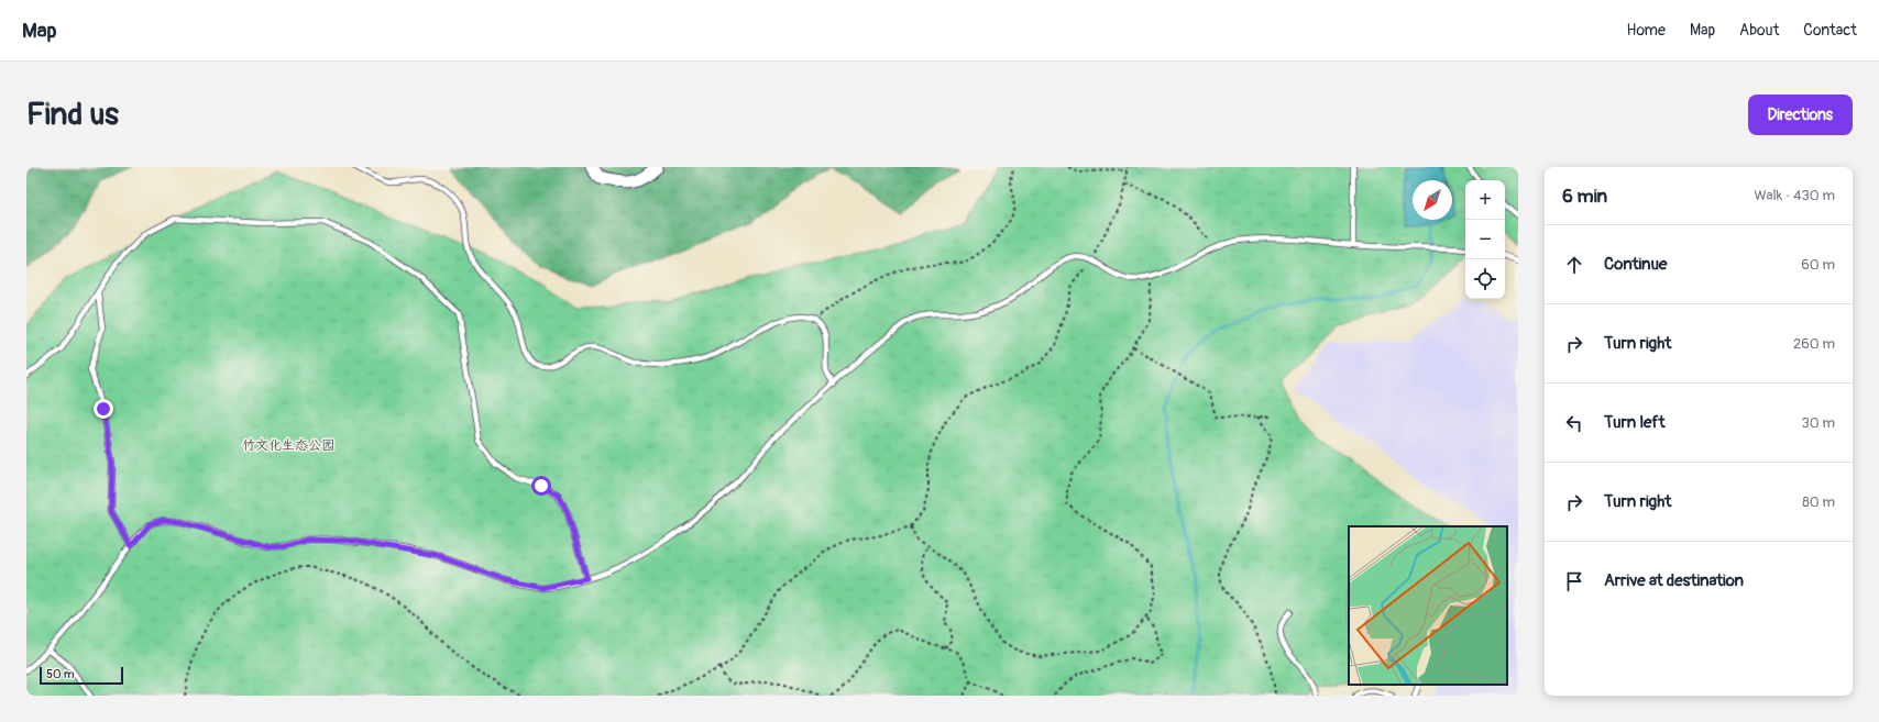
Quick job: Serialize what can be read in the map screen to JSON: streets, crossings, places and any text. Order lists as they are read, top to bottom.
{
  "parks": ["竹文化生态公园"],
  "scale_bar": "50 m",
  "north": "bottom left",
  "page": {
    "header": "Map",
    "nav": [
      "Home",
      "Map",
      "About",
      "Contact"
    ],
    "buttons": "Directions",
    "title": "Find us",
    "heading": ["6 min", "Walk · 430 m"],
    "map_buttons": ["+", "−"],
    "list": [
      ["Continue", "60 m"],
      ["Turn right", "260 m"],
      ["Turn left", "30 m"],
      ["Turn right", "80 m"],
      "Arrive at destination"
    ],
    "scale": "50 m"
  }
}
